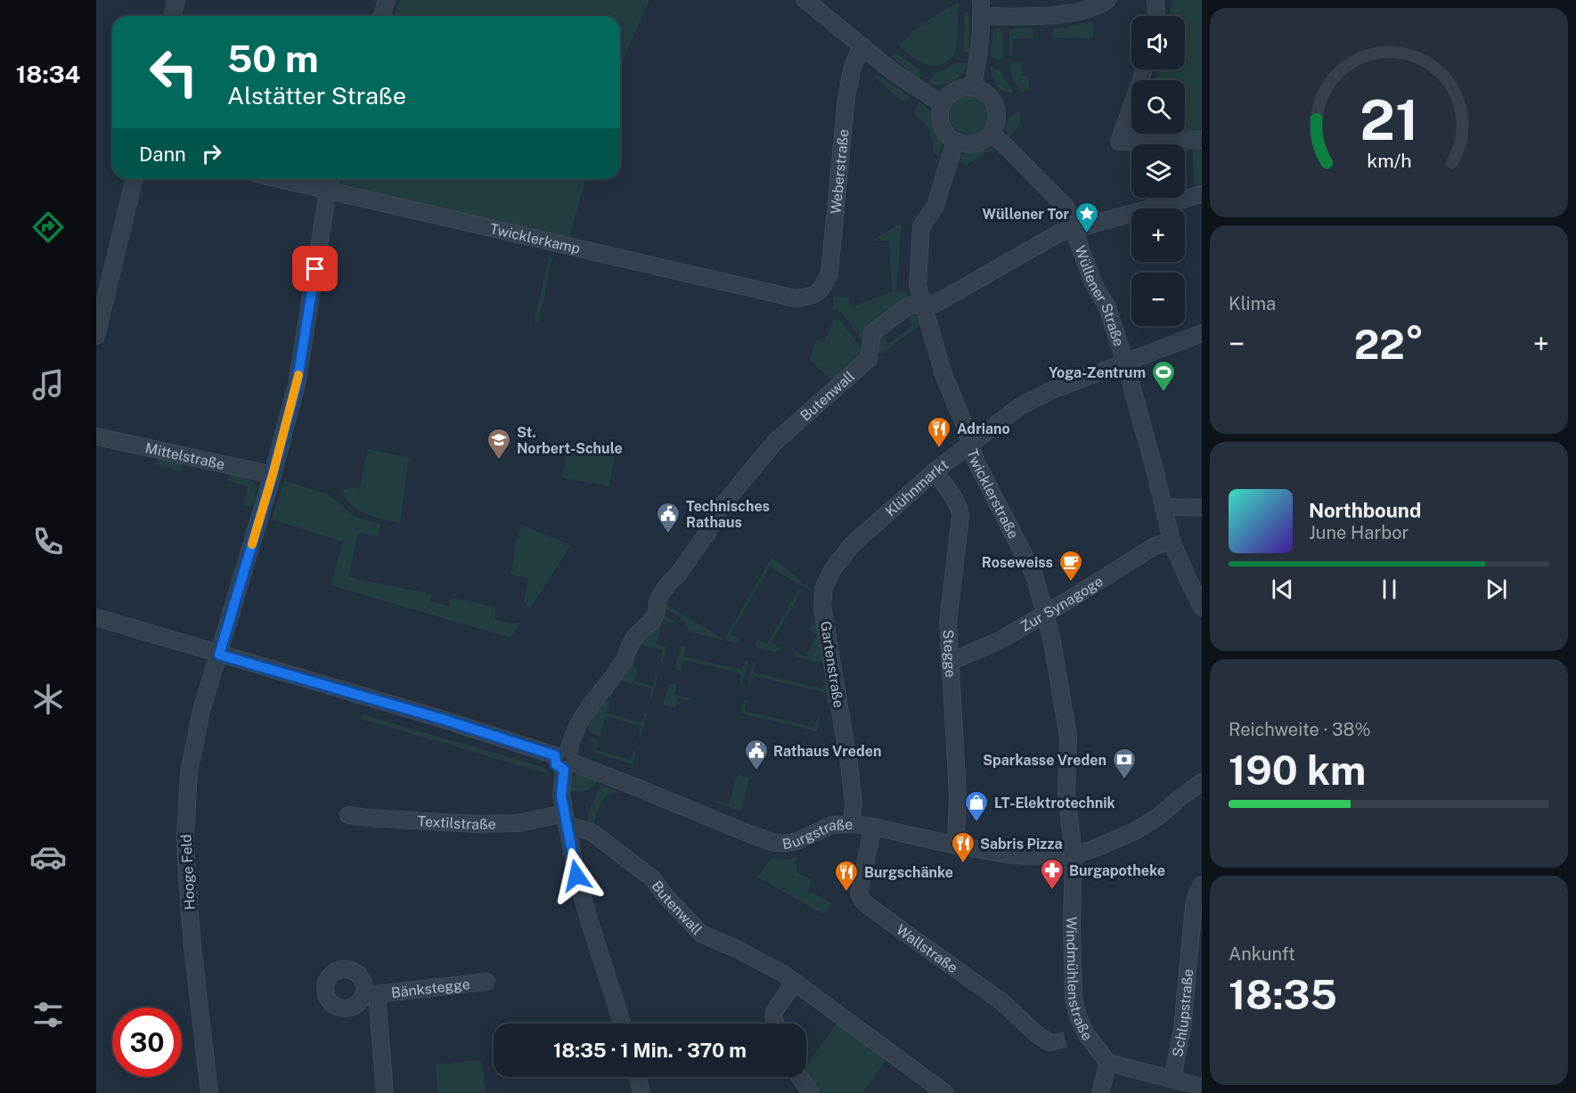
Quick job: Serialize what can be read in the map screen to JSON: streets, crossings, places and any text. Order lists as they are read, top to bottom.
{
  "streets": {
    "street": [
      "Weberstraße",
      "Twicklerkamp",
      "Wüllener Straße",
      "Butenwall",
      "Mittelstraße",
      "Klühnmarkt",
      "Twicklerstraße",
      "Zur Synagoge",
      "Stegge",
      "Gartenstraße",
      "Textilstraße",
      "Burgstraße",
      "Hooge Feld",
      "Wallstraße",
      "Windmühlenstraße",
      "Bänkstegge",
      "Schlupstraße"
    ]
  },
  "crossings": [
    ["Weberstraße", "Twicklerkamp"],
    ["Twicklerkamp", "Hooge Feld"],
    ["Wüllener Straße", "Butenwall"],
    ["Wüllener Straße", "Klühnmarkt"],
    ["Wüllener Straße", "Twicklerstraße"],
    ["Wüllener Straße", "Zur Synagoge"],
    ["Butenwall", "Twicklerstraße"],
    ["Butenwall", "Textilstraße"],
    ["Butenwall", "Burgstraße"],
    ["Mittelstraße", "Hooge Feld"],
    ["Klühnmarkt", "Twicklerstraße"],
    ["Klühnmarkt", "Stegge"],
    ["Klühnmarkt", "Gartenstraße"],
    ["Twicklerstraße", "Zur Synagoge"],
    ["Twicklerstraße", "Burgstraße"],
    ["Twicklerstraße", "Windmühlenstraße"],
    ["Zur Synagoge", "Stegge"],
    ["Stegge", "Burgstraße"],
    ["Gartenstraße", "Burgstraße"],
    ["Burgstraße", "Hooge Feld"],
    ["Burgstraße", "Wallstraße"],
    ["Burgstraße", "Windmühlenstraße"]
  ],
  "places": {
    "place": ["Wüllener Tor"],
    "sports": ["Yoga-Zentrum"],
    "restaurant": ["Adriano", "Sabris Pizza", "Burgschänke"],
    "school or university": ["St. Norbert-Schule"],
    "public building": ["Technisches Rathaus", "Rathaus Vreden"],
    "cafe": ["Roseweiss"],
    "bank": ["Sparkasse Vreden"],
    "shop": ["LT-Elektrotechnik"],
    "pharmacy": ["Burgapotheke"]
  },
  "page": {
    "tabs": "18:34",
    "map_buttons": ["+", "−"],
    "turn": ["50 m", "Alstätter Straße"],
    "then": "Dann",
    "tile": [
      "Klima",
      ["Reichweite · 38%", "190 km"],
      ["Ankunft", "18:35"]
    ],
    "heat": ["−", "22°", "+"],
    "song": ["Northbound", "June Harbor"],
    "limit": "30",
    "trip": "18:35 · 1 Min. · 370 m",
    "gauge": ["21", "km/h"]
  }
}
